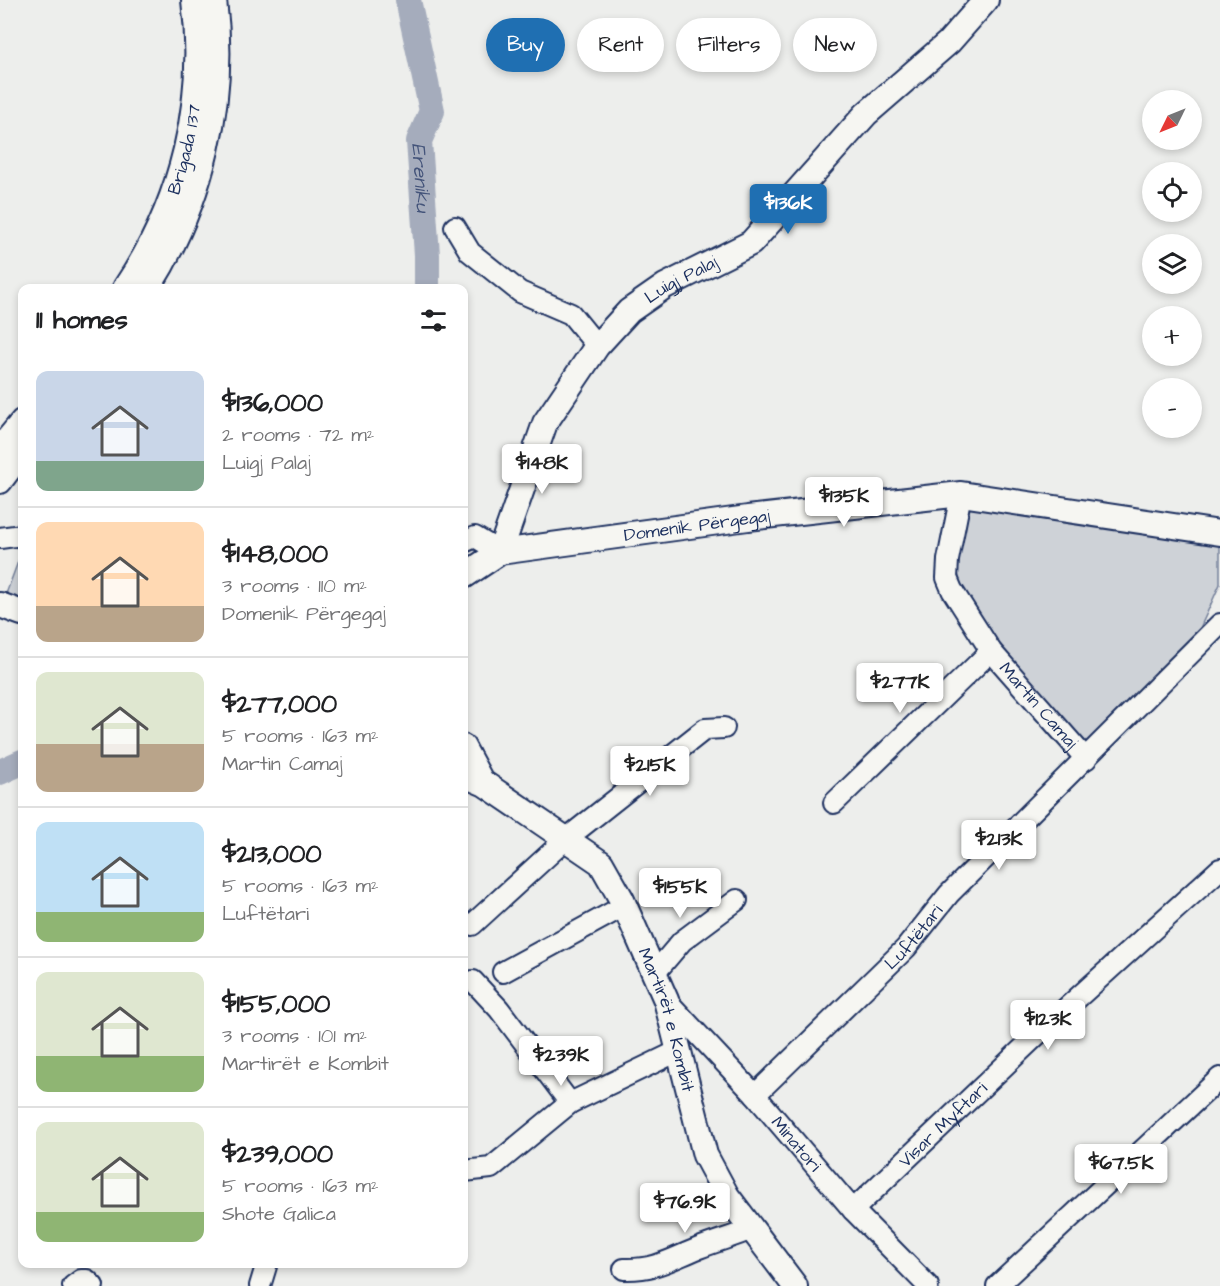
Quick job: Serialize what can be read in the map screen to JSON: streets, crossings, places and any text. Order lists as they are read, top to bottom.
{
  "streets": {
    "main road": [
      "Brigada 137",
      "Luigj Palaj",
      "Domenik Përgegaj",
      "Martirët e Kombit"
    ],
    "street": [
      "Martin Camaj",
      "Luftëtari",
      "Visar Myftari",
      "Minatori"
    ]
  },
  "crossings": [
    ["Luigj Palaj", "Domenik Përgegaj"],
    ["Domenik Përgegaj", "Martin Camaj"],
    ["Martin Camaj", "Luftëtari"],
    ["Luftëtari", "Minatori"],
    ["Martirët e Kombit", "Minatori"],
    ["Visar Myftari", "Minatori"]
  ],
  "water": ["Ereniku"],
  "north": "bottom left",
  "page": {
    "chip": [
      "Buy",
      "Rent",
      "Filters",
      "New"
    ],
    "map_buttons": ["+", "−"],
    "price": [
      "$136K",
      "$148K",
      "$135K",
      "$277K",
      "$215K",
      "$213K",
      "$155K",
      "$123K",
      "$239K",
      "$67.5K",
      "$76.9K"
    ],
    "heading": "11 homes",
    "list": [
      {
        "name": "$136,000",
        "note": "2 rooms · 72 m² · Luigj Palaj"
      },
      {
        "name": "$148,000",
        "note": "3 rooms · 110 m² · Domenik Përgegaj"
      },
      {
        "name": "$277,000",
        "note": "5 rooms · 163 m² · Martin Camaj"
      },
      {
        "name": "$213,000",
        "note": "5 rooms · 163 m² · Luftëtari"
      },
      {
        "name": "$155,000",
        "note": "3 rooms · 101 m² · Martirët e Kombit"
      },
      {
        "name": "$239,000",
        "note": "5 rooms · 163 m² · Shote Galica"
      }
    ]
  }
}
